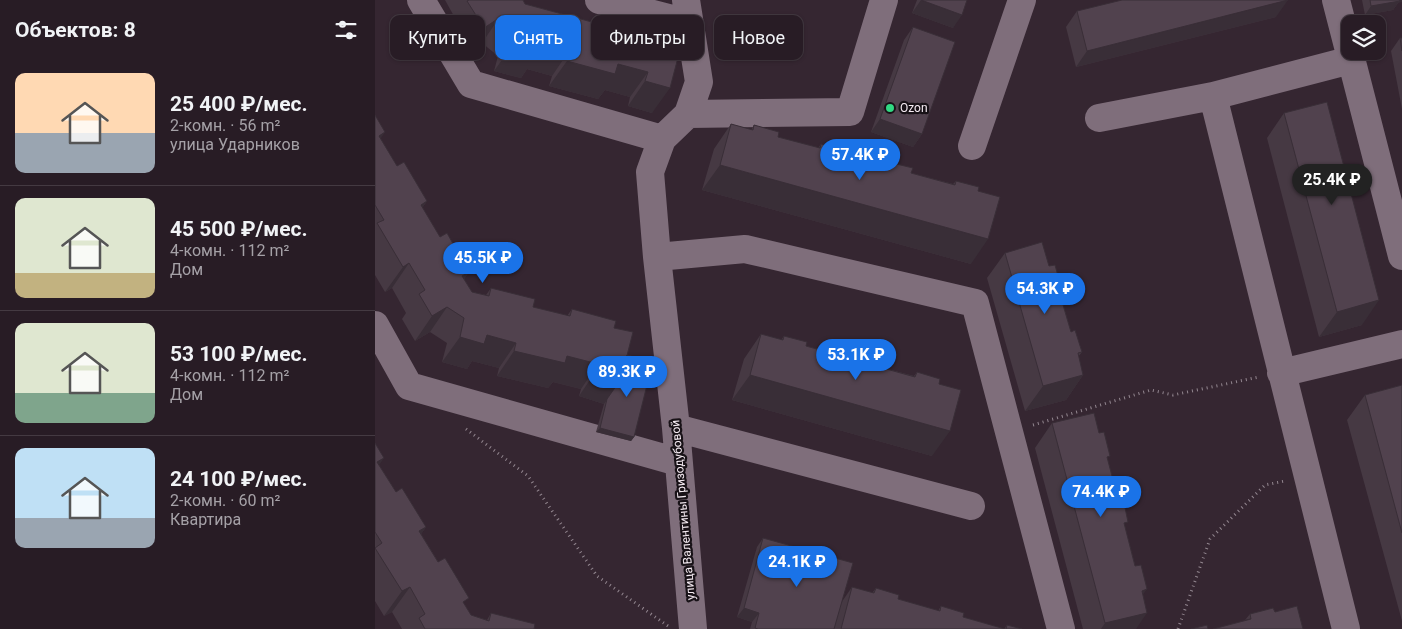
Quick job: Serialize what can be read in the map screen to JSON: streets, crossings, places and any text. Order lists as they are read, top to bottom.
{
  "streets": {
    "street": ["улица Валентины Гризодубовой"]
  },
  "places": ["Ozon"],
  "page": {
    "heading": "Объектов: 8",
    "chip": [
      "Купить",
      "Снять",
      "Фильтры",
      "Новое"
    ],
    "list": [
      {
        "name": "25 400 ₽/мес.",
        "note": "2-комн. · 56 m² · улица Ударников"
      },
      {
        "name": "45 500 ₽/мес.",
        "note": "4-комн. · 112 m² · Дом"
      },
      {
        "name": "53 100 ₽/мес.",
        "note": "4-комн. · 112 m² · Дом"
      },
      {
        "name": "24 100 ₽/мес.",
        "note": "2-комн. · 60 m² · Квартира"
      }
    ],
    "price": [
      "57.4K ₽",
      "25.4K ₽",
      "45.5K ₽",
      "54.3K ₽",
      "53.1K ₽",
      "89.3K ₽",
      "74.4K ₽",
      "24.1K ₽"
    ]
  }
}
